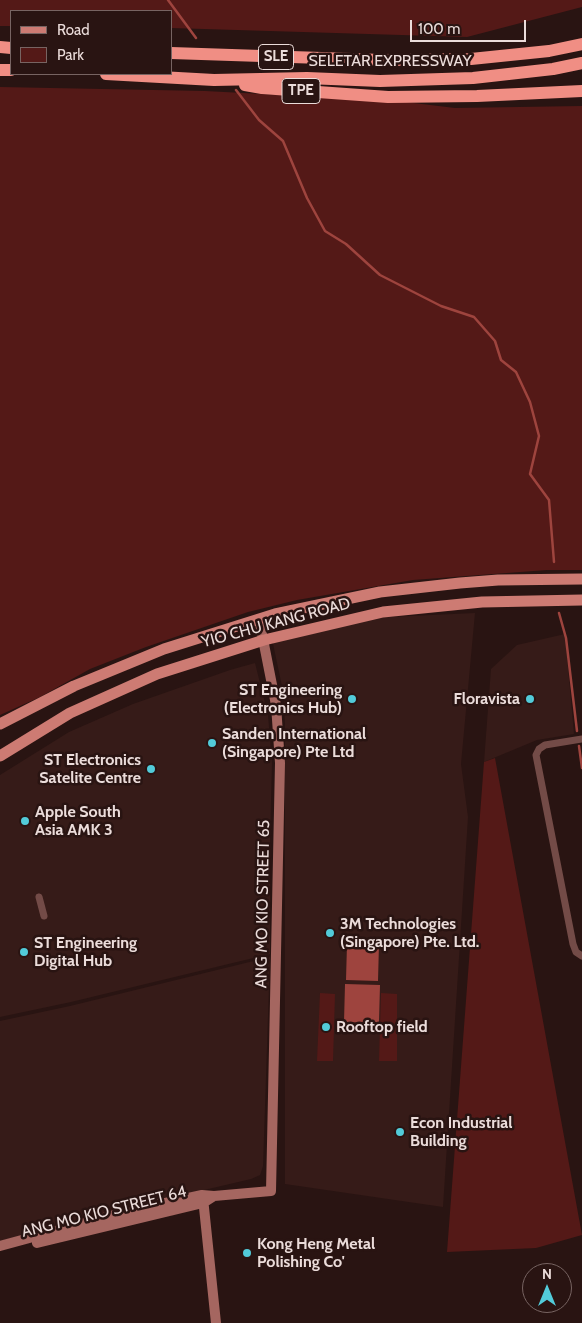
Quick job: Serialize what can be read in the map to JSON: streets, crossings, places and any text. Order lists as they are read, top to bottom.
{
  "streets": {
    "highway": ["SLE", "SELETAR EXPRESSWAY", "TPE"],
    "main road": ["YIO CHU KANG ROAD"],
    "street": ["ANG MO KIO STREET 65", "ANG MO KIO STREET 64"]
  },
  "crossings": [
    ["SELETAR EXPRESSWAY", "TPE"],
    ["YIO CHU KANG ROAD", "ANG MO KIO STREET 65"],
    ["ANG MO KIO STREET 65", "ANG MO KIO STREET 64"]
  ],
  "places": [
    "ST Engineering (Electronics Hub)",
    "Floravista",
    "Sanden International (Singapore) Pte Ltd",
    "ST Electronics Satelite Centre",
    "Apple South Asia AMK 3",
    "3M Technologies (Singapore) Pte. Ltd.",
    "ST Engineering Digital Hub",
    "Rooftop field",
    "Econ Industrial Building",
    "Kong Heng Metal Polishing Co'"
  ],
  "legend": ["Road", "Park"],
  "scale_bar": "100 m",
  "north": "top"
}
